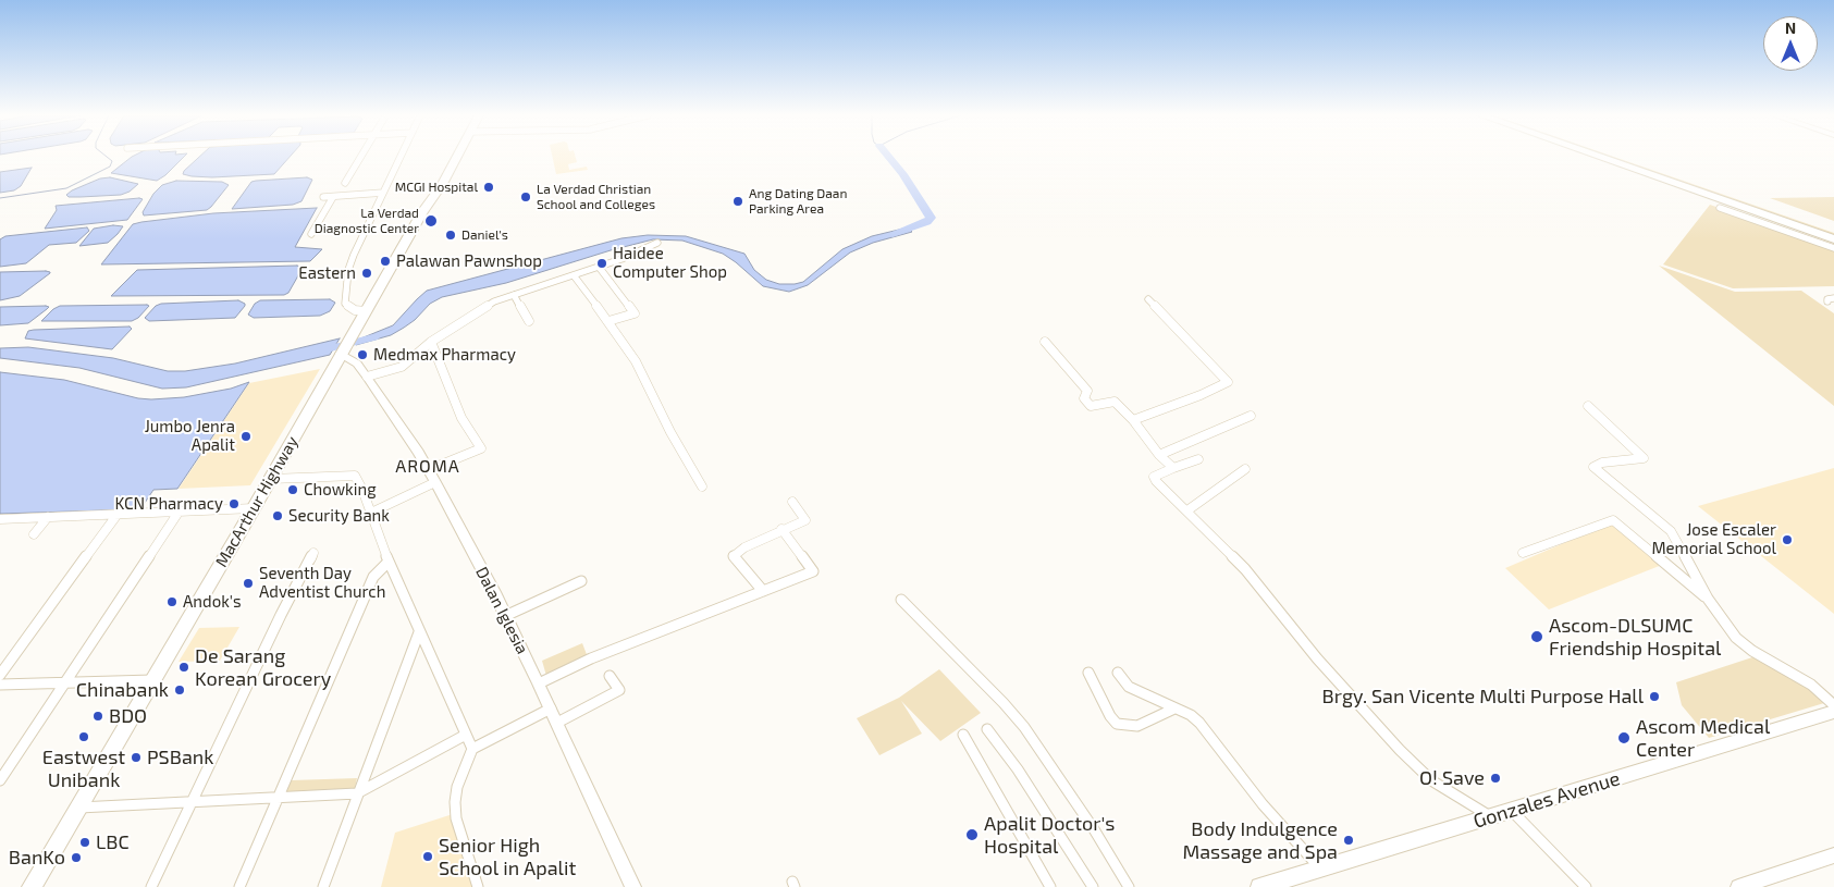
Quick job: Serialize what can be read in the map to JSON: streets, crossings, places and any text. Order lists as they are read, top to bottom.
{
  "streets": {
    "highway": ["MacArthur Highway"],
    "main road": ["Gonzales Avenue"],
    "street": ["Dalan Iglesia"]
  },
  "crossings": [
    ["MacArthur Highway", "Dalan Iglesia"]
  ],
  "districts": ["AROMA"],
  "places": [
    "MCGI Hospital",
    "La Verdad Christian School and Colleges",
    "Ang Dating Daan Parking Area",
    "La Verdad Diagnostic Center",
    "Daniel's",
    "Palawan Pawnshop",
    "Haidee Computer Shop",
    "Eastern",
    "Medmax Pharmacy",
    "Jumbo Jenra Apalit",
    "Chowking",
    "KCN Pharmacy",
    "Security Bank",
    "Jose Escaler Memorial School",
    "Seventh Day Adventist Church",
    "Andok's",
    "Ascom-DLSUMC Friendship Hospital",
    "De Sarang Korean Grocery",
    "Chinabank",
    "Brgy. San Vicente Multi Purpose Hall",
    "BDO",
    "Eastwest Unibank",
    "Ascom Medical Center",
    "PSBank",
    "O! Save",
    "Apalit Doctor's Hospital",
    "Body Indulgence Massage and Spa",
    "LBC",
    "Senior High School in Apalit",
    "BanKo"
  ],
  "north": "top"
}
